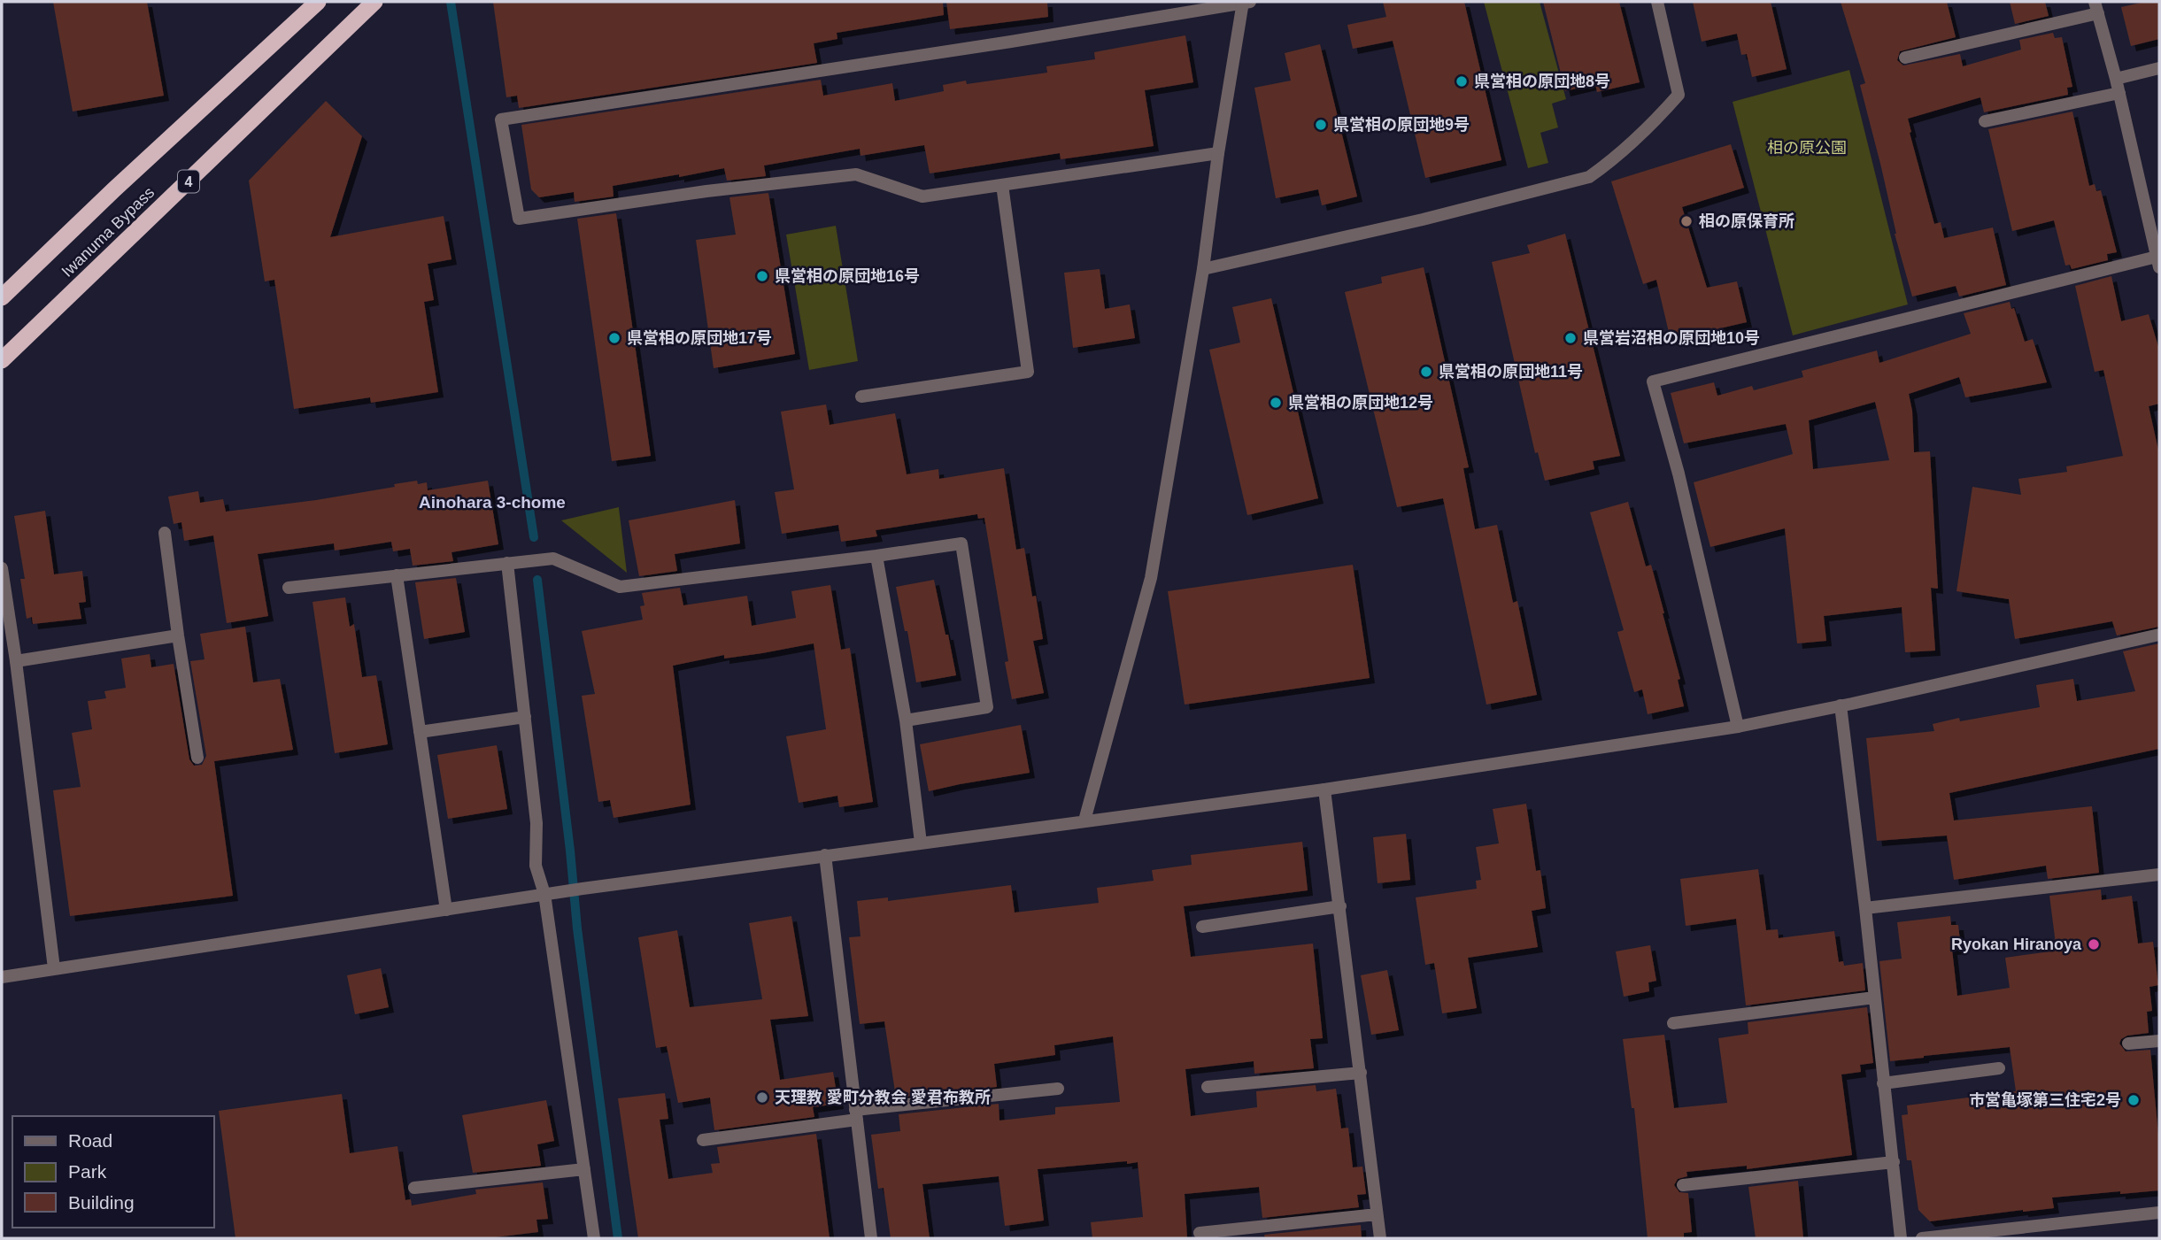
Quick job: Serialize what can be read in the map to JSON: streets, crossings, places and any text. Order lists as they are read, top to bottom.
{
  "streets": {
    "highway": ["4", "Iwanuma Bypass"]
  },
  "districts": ["Ainohara 3-chome"],
  "parks": ["相の原公園"],
  "places": [
    "県営相の原団地8号",
    "県営相の原団地9号",
    "相の原保育所",
    "県営相の原団地16号",
    "県営相の原団地17号",
    "県営岩沼相の原団地10号",
    "県営相の原団地11号",
    "県営相の原団地12号",
    "Ryokan Hiranoya",
    "天理教 愛町分教会 愛君布教所",
    "市営亀塚第三住宅2号"
  ],
  "legend": ["Road", "Park", "Building"]
}
